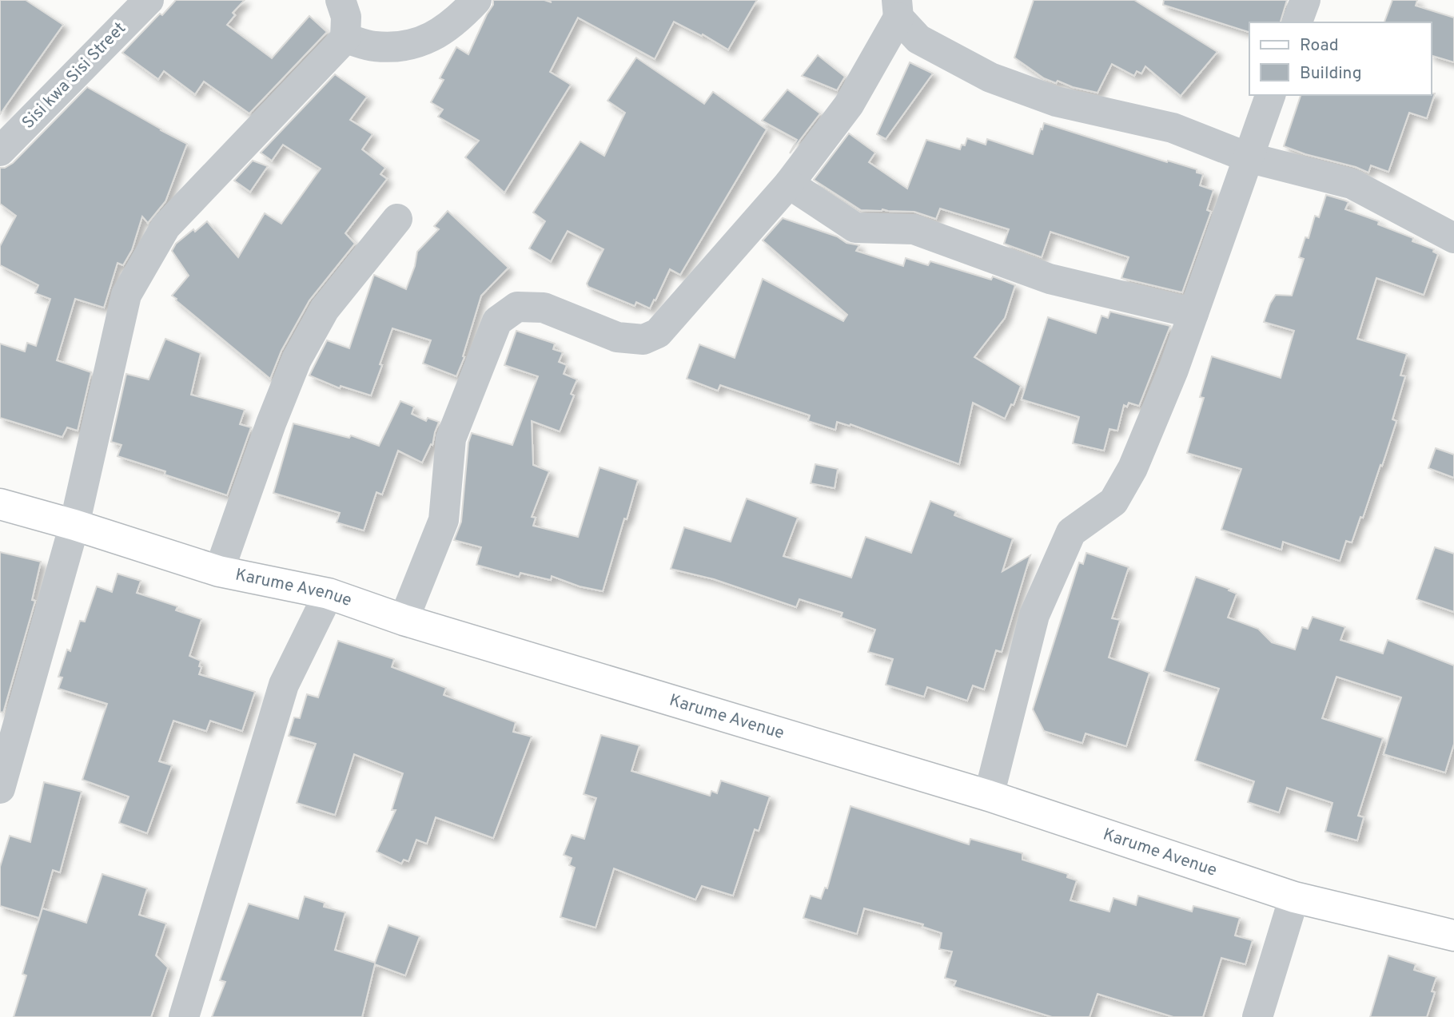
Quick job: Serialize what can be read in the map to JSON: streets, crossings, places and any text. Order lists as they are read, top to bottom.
{
  "streets": {
    "main road": ["Karume Avenue"],
    "street": ["Sisi kwa Sisi Street"]
  },
  "legend": ["Road", "Building"]
}
